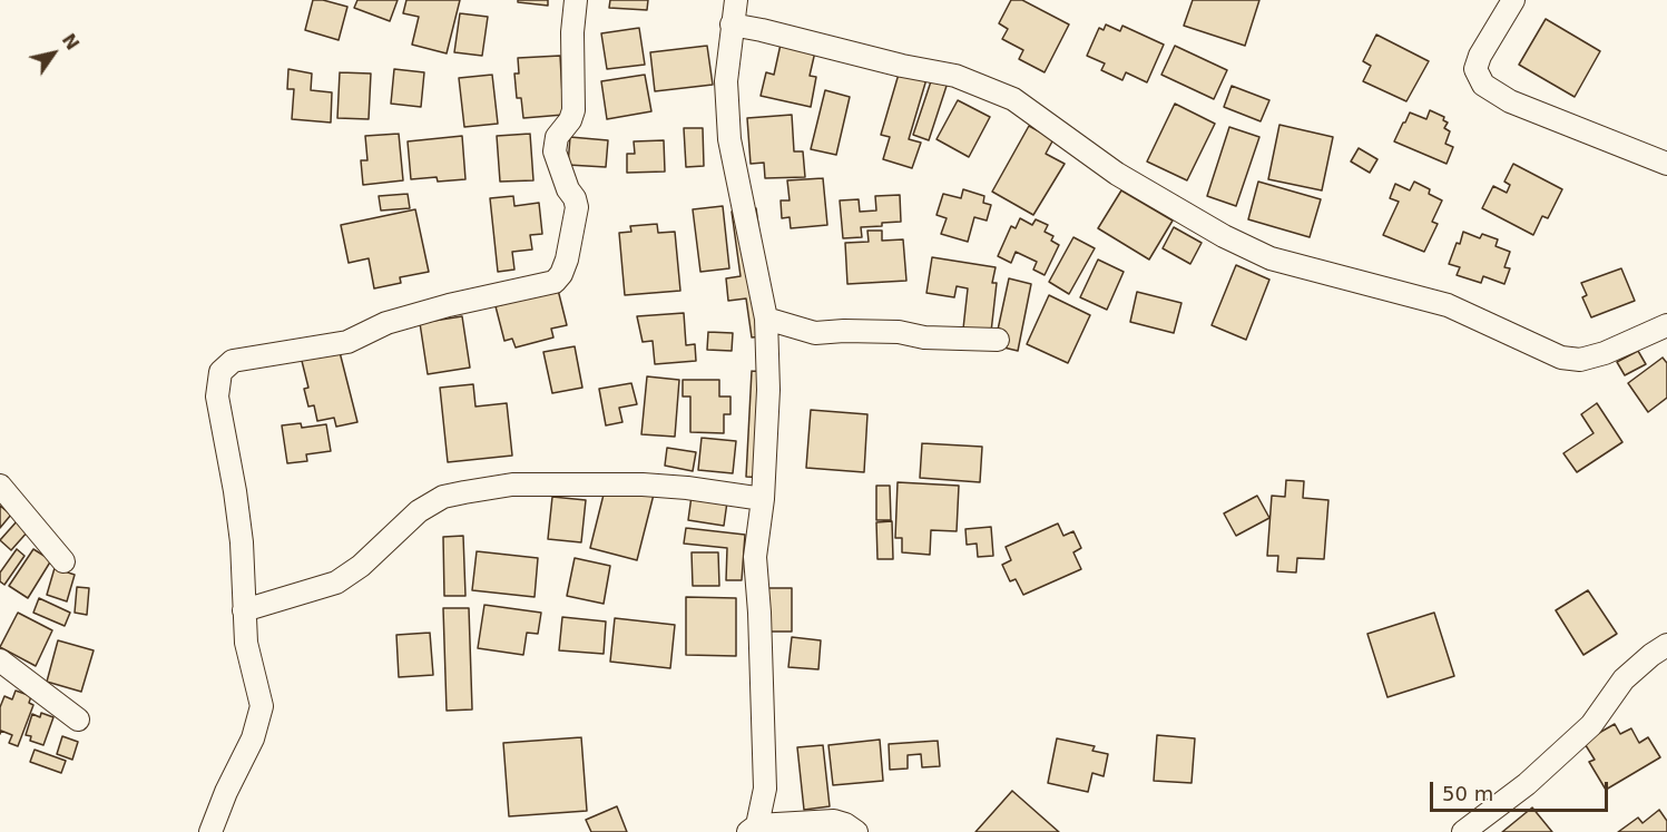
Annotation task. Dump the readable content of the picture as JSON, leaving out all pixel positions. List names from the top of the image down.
{
  "scale_bar": "50 m",
  "north": "top right"
}
